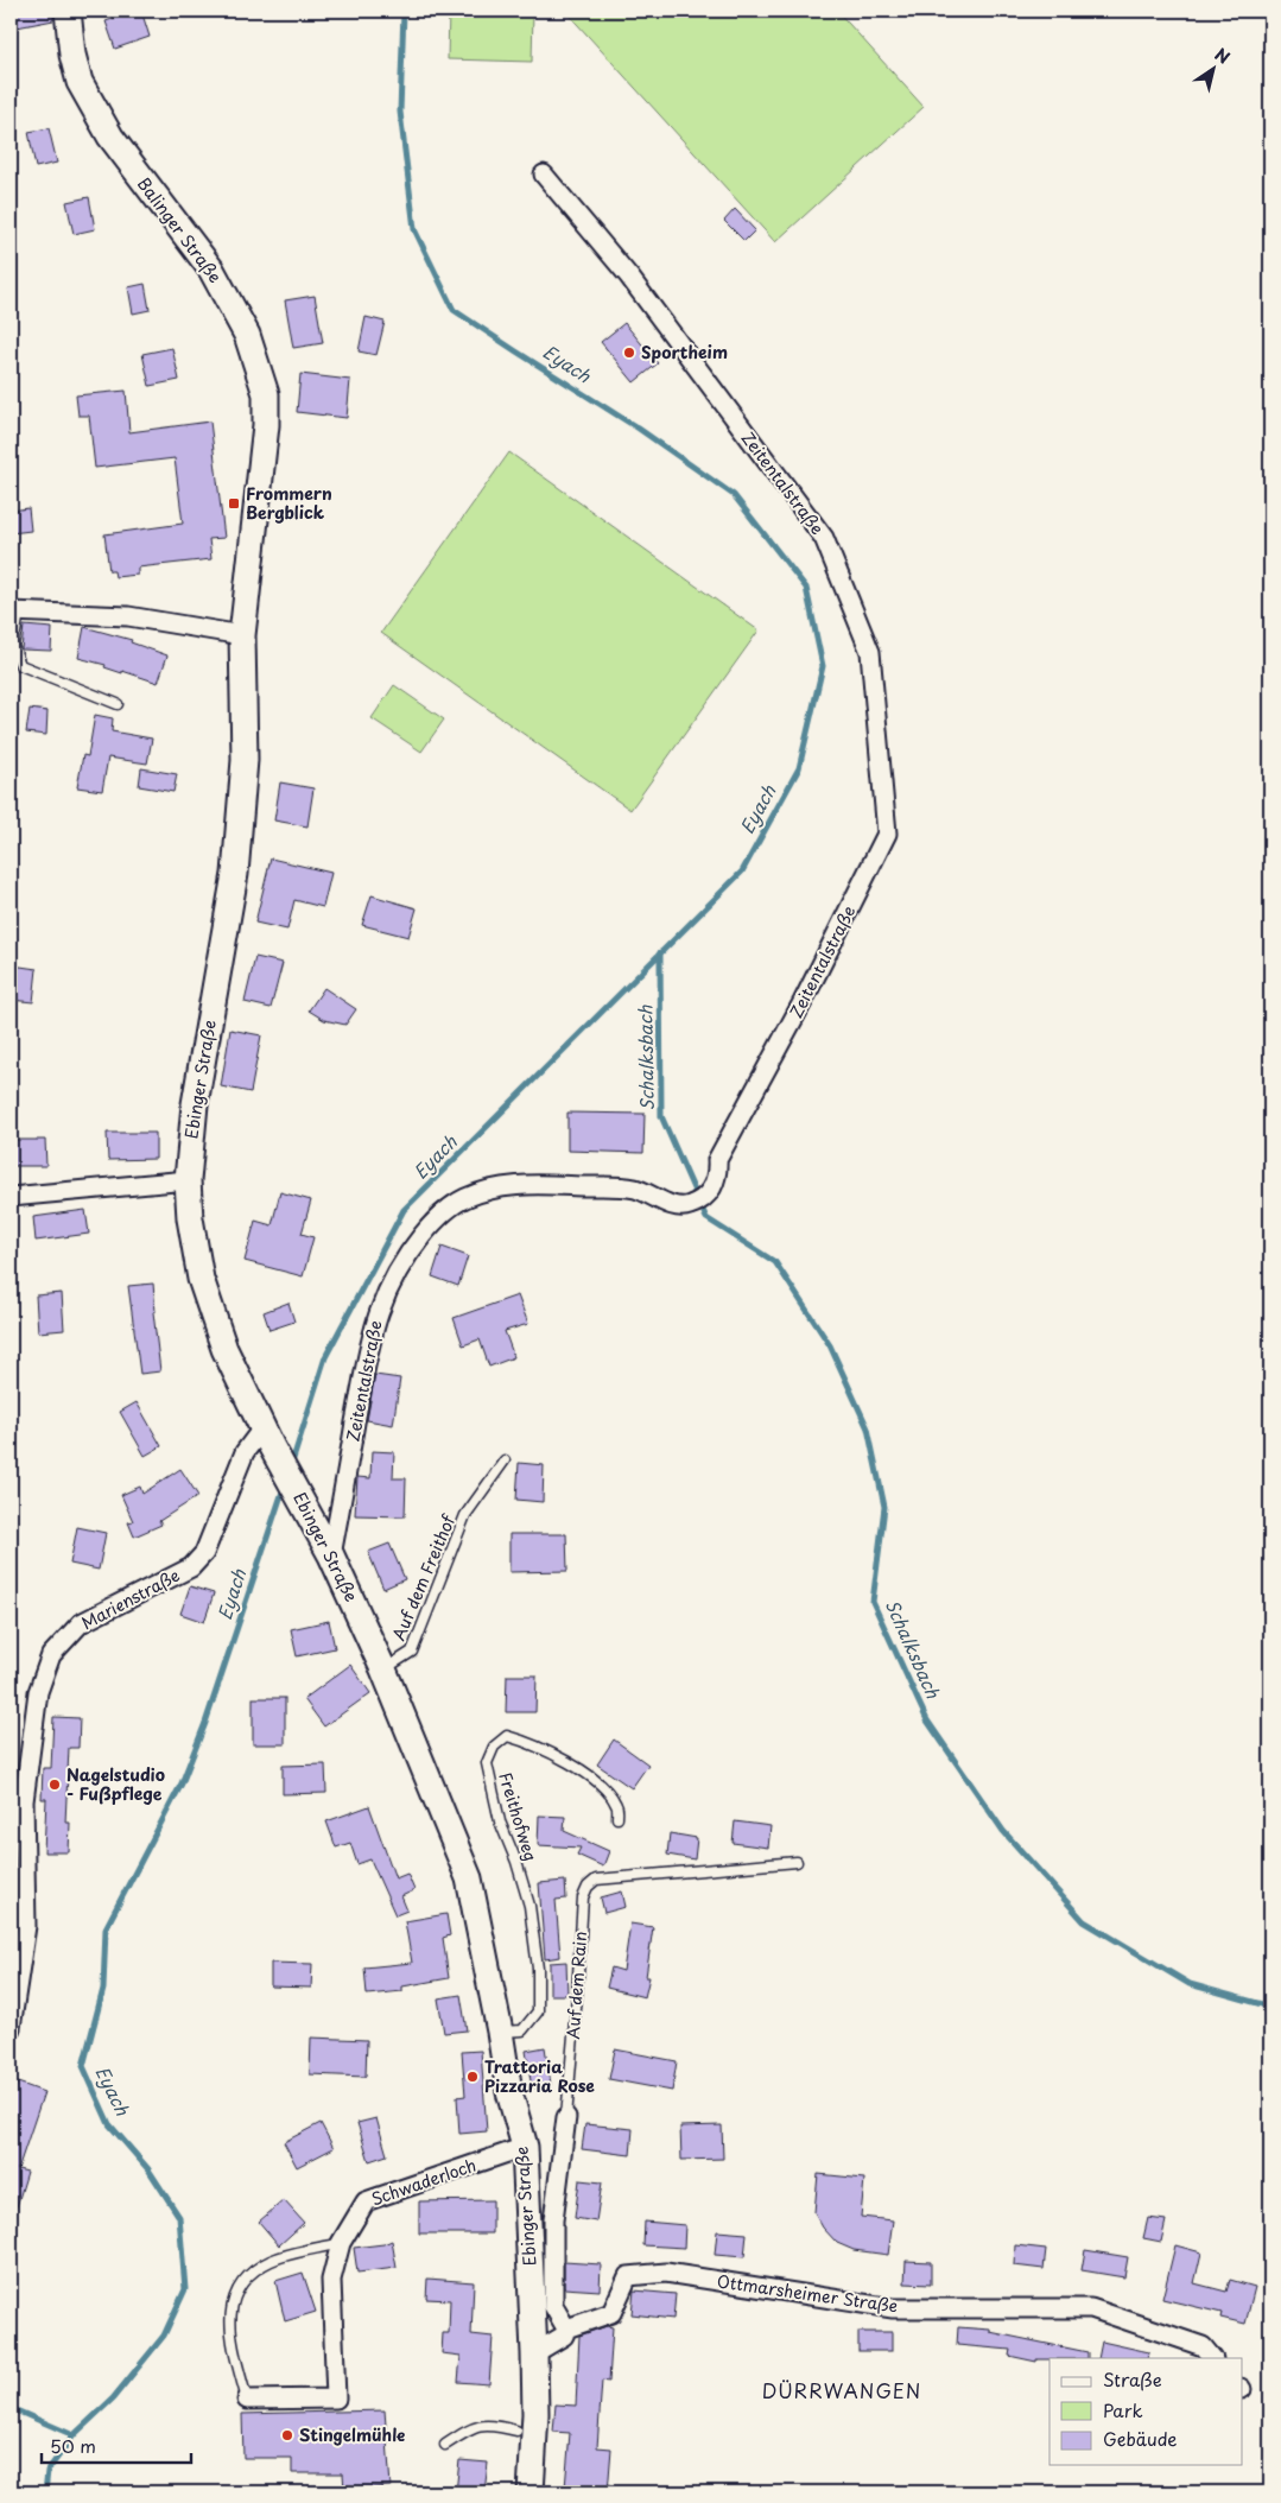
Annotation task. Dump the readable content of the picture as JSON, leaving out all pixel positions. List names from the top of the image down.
{
  "streets": {
    "main road": ["Balinger Straße", "Ebinger Straße"],
    "street": [
      "Zeitentalstraße",
      "Marienstraße",
      "Auf dem Rain",
      "Schwaderloch",
      "Ottmarsheimer Straße"
    ],
    "lane": ["Auf dem Freithof", "Freithofweg"]
  },
  "crossings": [
    ["Balinger Straße", "Ebinger Straße"],
    ["Zeitentalstraße", "Ebinger Straße"],
    ["Ebinger Straße", "Auf dem Freithof"],
    ["Ebinger Straße", "Marienstraße"],
    ["Ebinger Straße", "Freithofweg"],
    ["Ebinger Straße", "Schwaderloch"],
    ["Ebinger Straße", "Ottmarsheimer Straße"],
    ["Auf dem Rain", "Ottmarsheimer Straße"]
  ],
  "districts": ["DÜRRWANGEN"],
  "water": ["Eyach", "Schalksbach"],
  "places": {
    "other": [
      "Sportheim",
      "Nagelstudio - Fußpflege",
      "Trattoria Pizzaria Rose",
      "Stingelmühle"
    ],
    "transit": ["Frommern Bergblick"]
  },
  "legend": ["Straße", "Park", "Gebäude"],
  "scale_bar": "50 m",
  "north": "top right"
}
